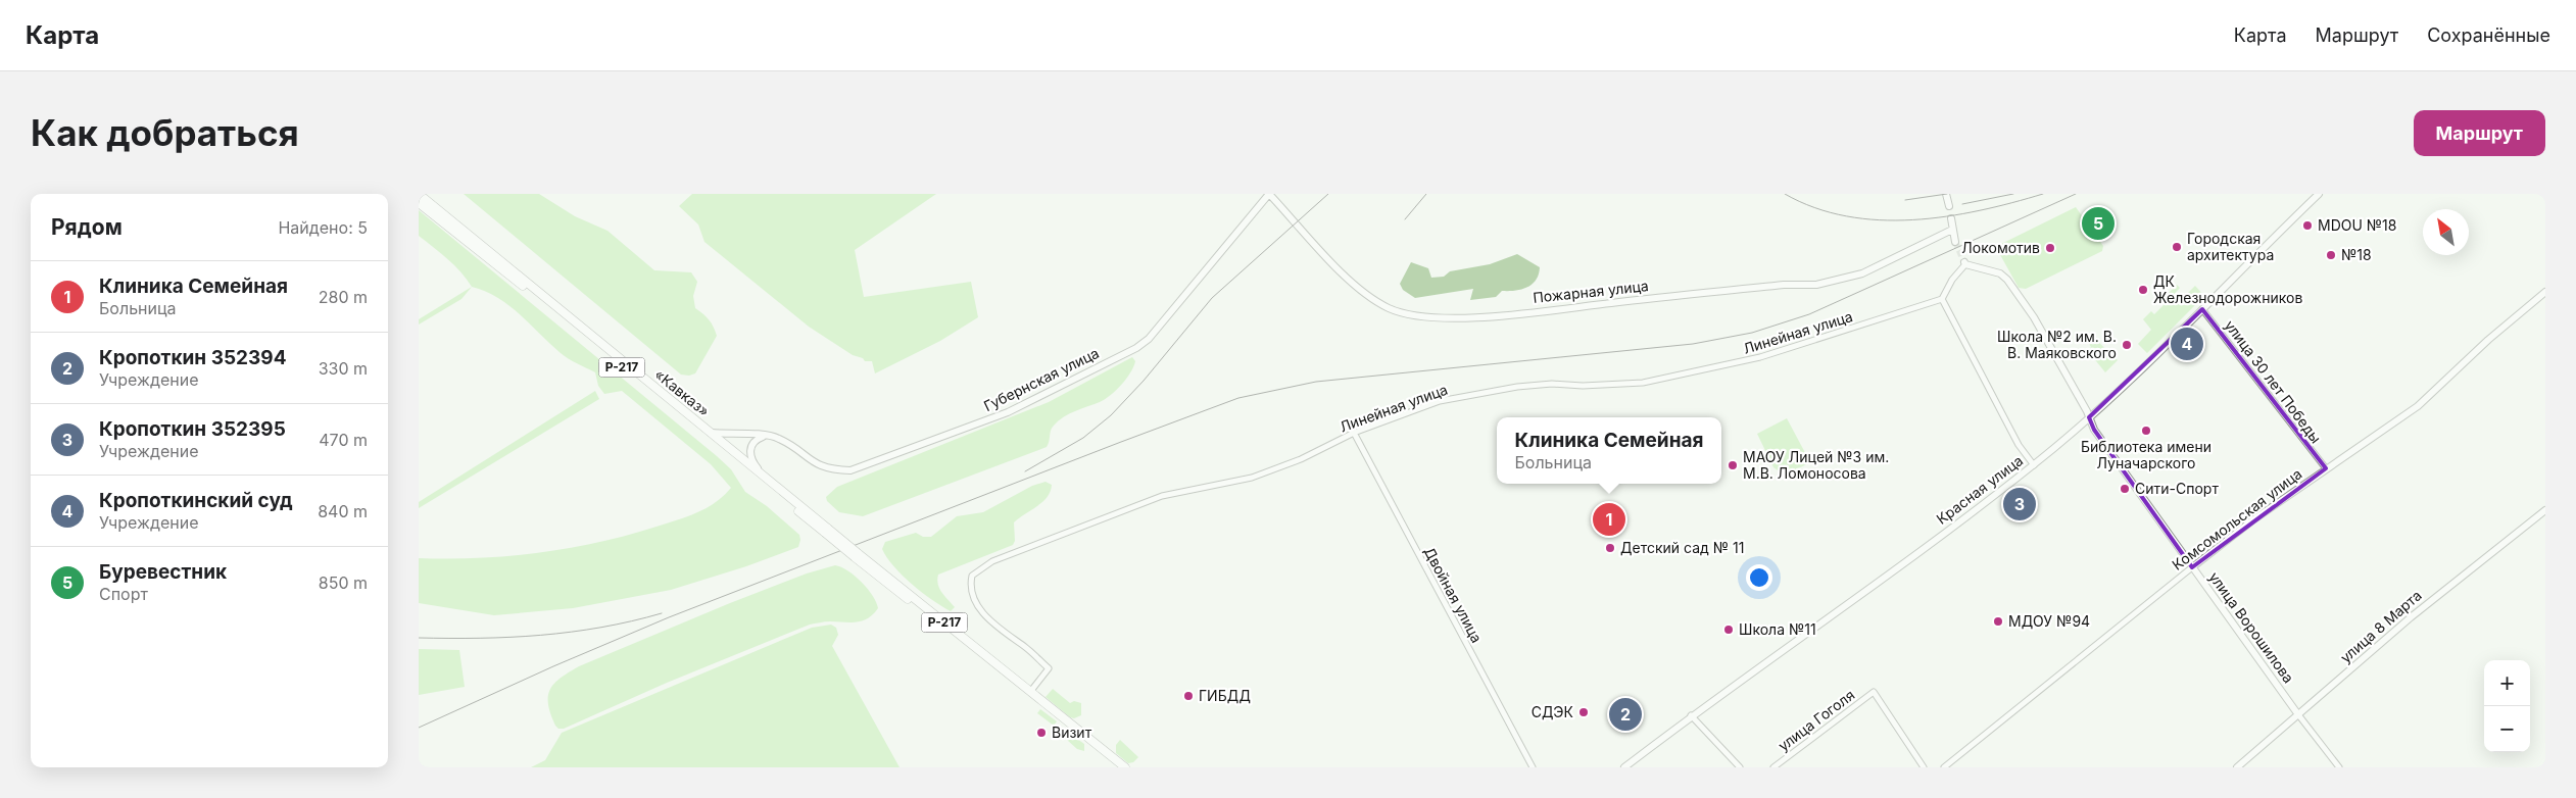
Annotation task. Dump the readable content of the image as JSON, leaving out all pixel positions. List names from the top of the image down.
{
  "streets": {
    "highway": ["Р-217", "«Кавказ»"],
    "main road": [
      "Пожарная улица",
      "Губернская улица",
      "Красная улица",
      "Комсомольская улица",
      "улица 8 Марта",
      "улица Ворошилова"
    ],
    "street": [
      "Линейная улица",
      "улица 30 лет Победы",
      "Двойная улица",
      "улица Гоголя"
    ]
  },
  "crossings": [
    ["Пожарная улица", "Губернская улица"],
    ["Линейная улица", "Р-217"],
    ["Линейная улица", "«Кавказ»"],
    ["Линейная улица", "Двойная улица"],
    ["Р-217", "«Кавказ»"],
    ["улица 30 лет Победы", "Красная улица"],
    ["улица 30 лет Победы", "Комсомольская улица"],
    ["Красная улица", "улица Ворошилова"],
    ["Комсомольская улица", "улица Ворошилова"],
    ["улица 8 Марта", "улица Ворошилова"]
  ],
  "places": [
    "MDOU №18",
    "Городская архитектура",
    "Локомотив",
    "№18",
    "ДК Железнодорожников",
    "Школа №2 им. В. В. Маяковского",
    "Библиотека имени Луначарского",
    "МАОУ Лицей №3 им. М.В. Ломоносова",
    "Сити-Спорт",
    "Детский сад № 11",
    "МДОУ №94",
    "Школа №11",
    "ГИБДД",
    "СДЭК",
    "Визит"
  ],
  "north": "top left",
  "page": {
    "header": "Карта",
    "nav": ["Карта", "Маршрут", "Сохранённые"],
    "buttons": "Маршрут",
    "title": "Как добраться",
    "heading": ["Рядом", "Найдено: 5"],
    "pins": [
      "5",
      "4",
      "3",
      "1",
      "2"
    ],
    "list": [
      {
        "mark": "1",
        "name": "Клиника Семейная",
        "note": "Больница",
        "value": "280 m"
      },
      {
        "mark": "2",
        "name": "Кропоткин 352394",
        "note": "Учреждение",
        "value": "330 m"
      },
      {
        "mark": "3",
        "name": "Кропоткин 352395",
        "note": "Учреждение",
        "value": "470 m"
      },
      {
        "mark": "4",
        "name": "Кропоткинский суд",
        "note": "Учреждение",
        "value": "840 m"
      },
      {
        "mark": "5",
        "name": "Буревестник",
        "note": "Спорт",
        "value": "850 m"
      }
    ],
    "popup": ["Клиника Семейная", "Больница"],
    "map_buttons": ["+", "−"]
  }
}
